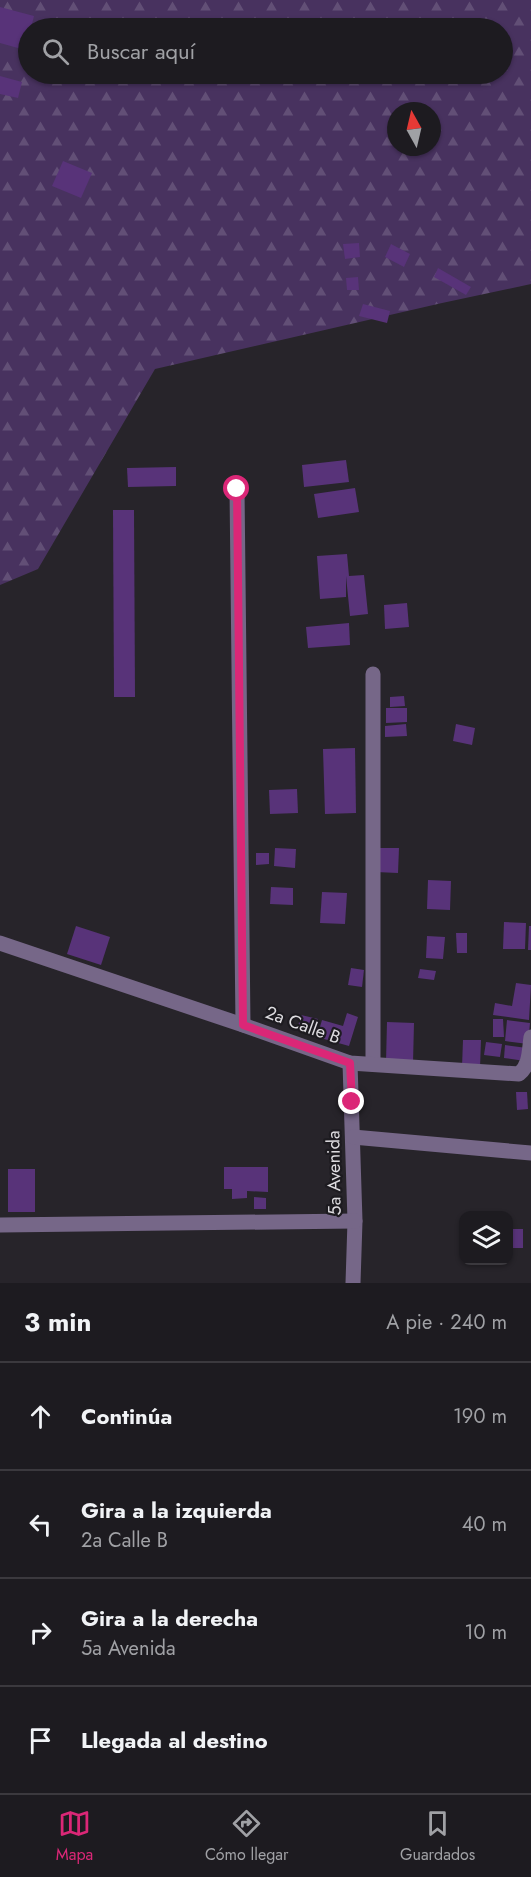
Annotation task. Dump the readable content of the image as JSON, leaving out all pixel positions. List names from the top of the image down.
{
  "streets": {
    "street": ["2a Calle B", "5a Avenida"]
  },
  "crossings": [
    ["2a Calle B", "5a Avenida"]
  ],
  "north": "top",
  "page": {
    "search": "Buscar aquí",
    "heading": ["3 min", "A pie · 240 m"],
    "list": [
      ["Continúa", "190 m"],
      ["Gira a la izquierda", "2a Calle B", "40 m"],
      ["Gira a la derecha", "5a Avenida", "10 m"],
      "Llegada al destino"
    ],
    "nav": ["Mapa", "Cómo llegar", "Guardados"]
  }
}
